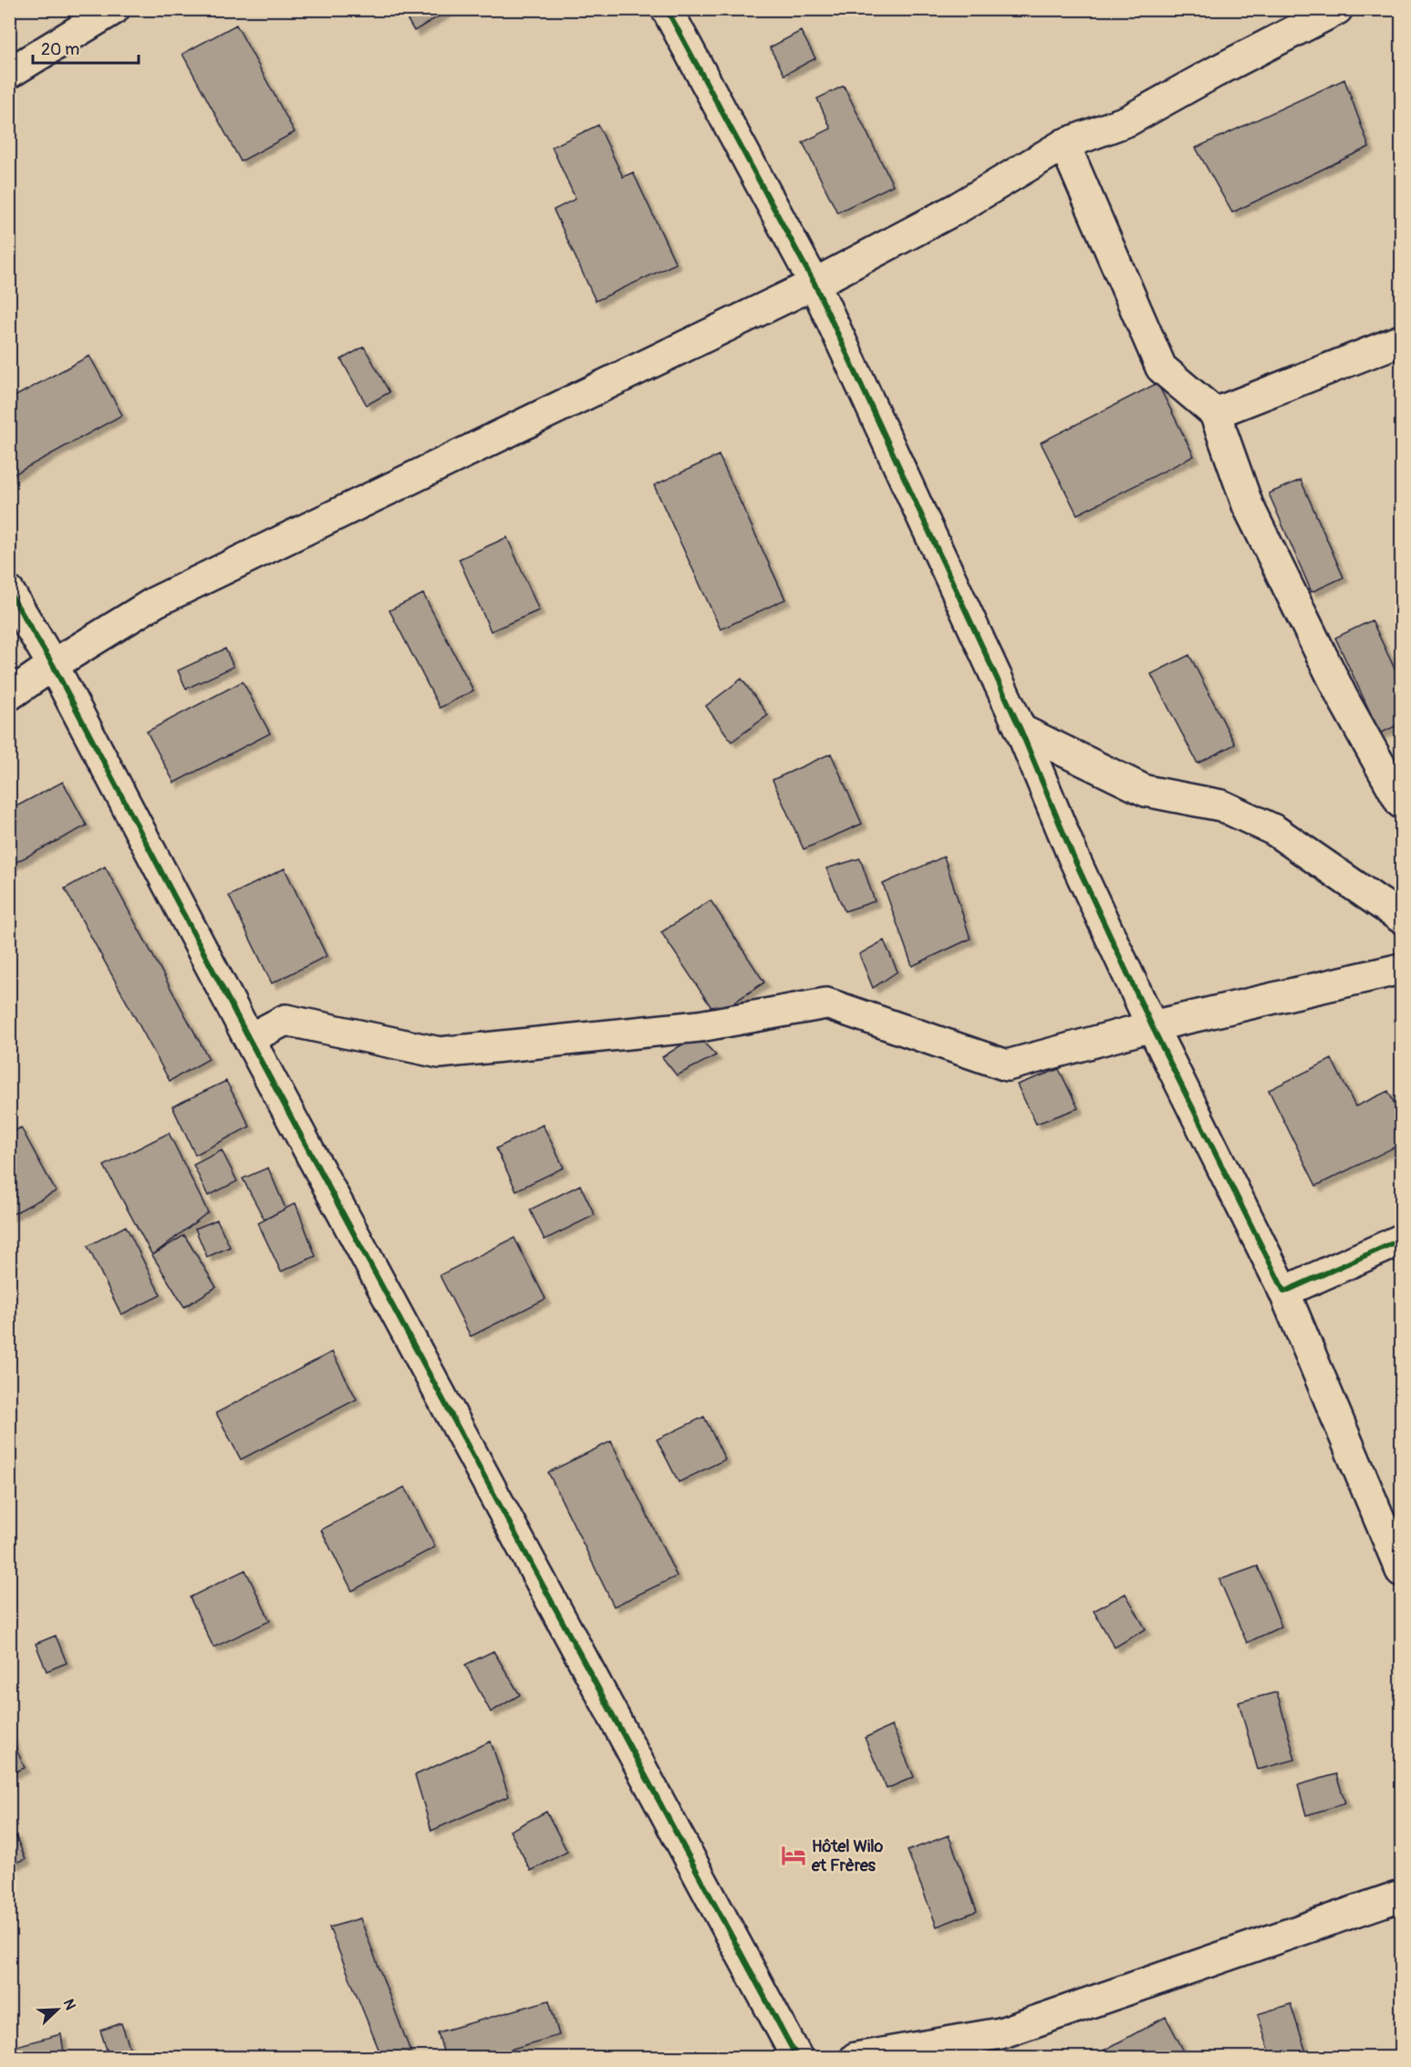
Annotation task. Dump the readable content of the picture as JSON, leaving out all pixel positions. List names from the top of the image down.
{
  "places": {
    "hotel": ["Hôtel Wilo et Frères"]
  },
  "scale_bar": "20 m",
  "north": "top right"
}
